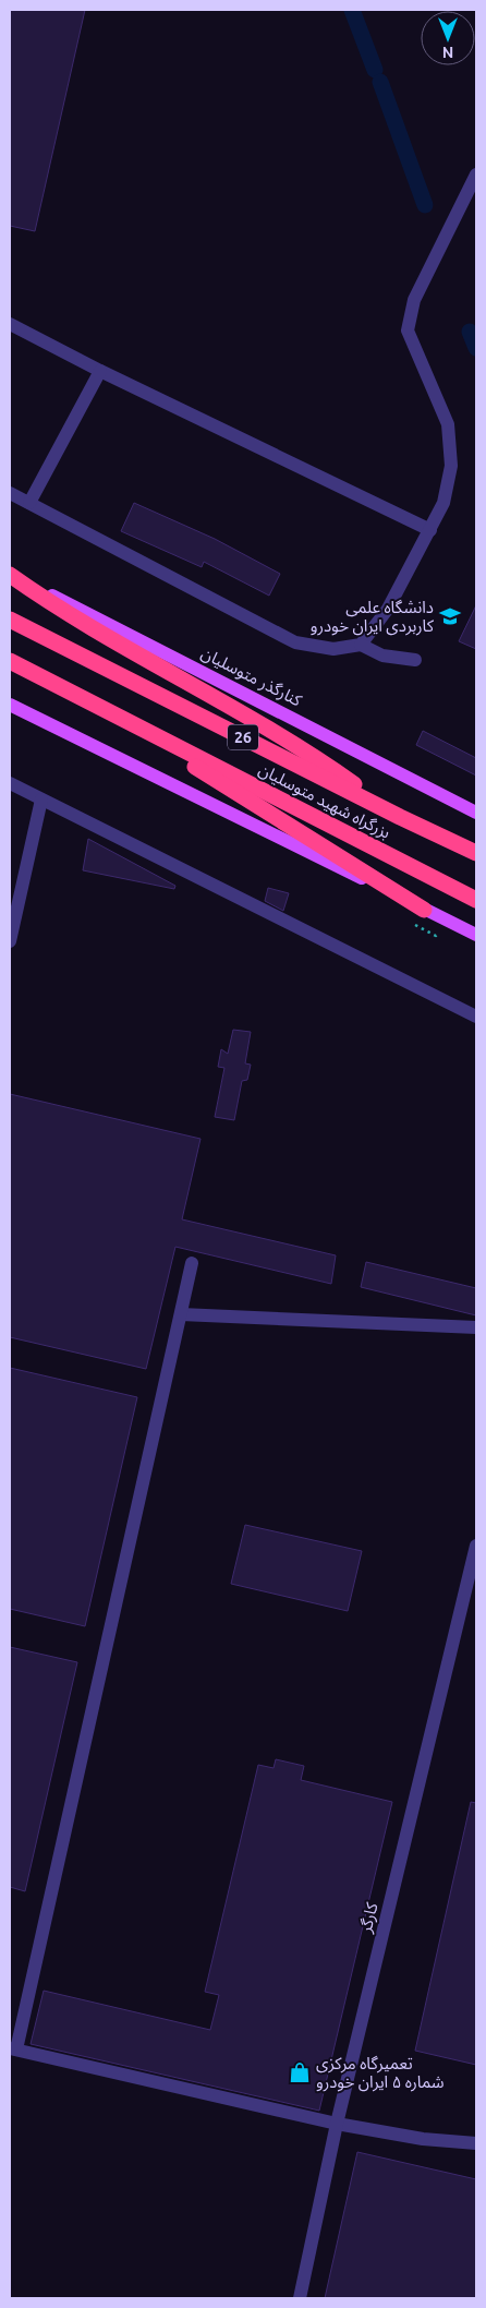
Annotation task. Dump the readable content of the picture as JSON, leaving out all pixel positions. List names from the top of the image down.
{
  "streets": {
    "highway": ["26", "بزرگراه شهید متوسلیان"],
    "main road": ["کنارگذر متوسلیان"],
    "lane": ["کارگر"]
  },
  "places": {
    "school or university": ["دانشگاه علمی کاربردی ایران خودرو"],
    "shop": ["تعمیرگاه مرکزی شماره ۵ ایران خودرو"]
  },
  "north": "bottom"
}
